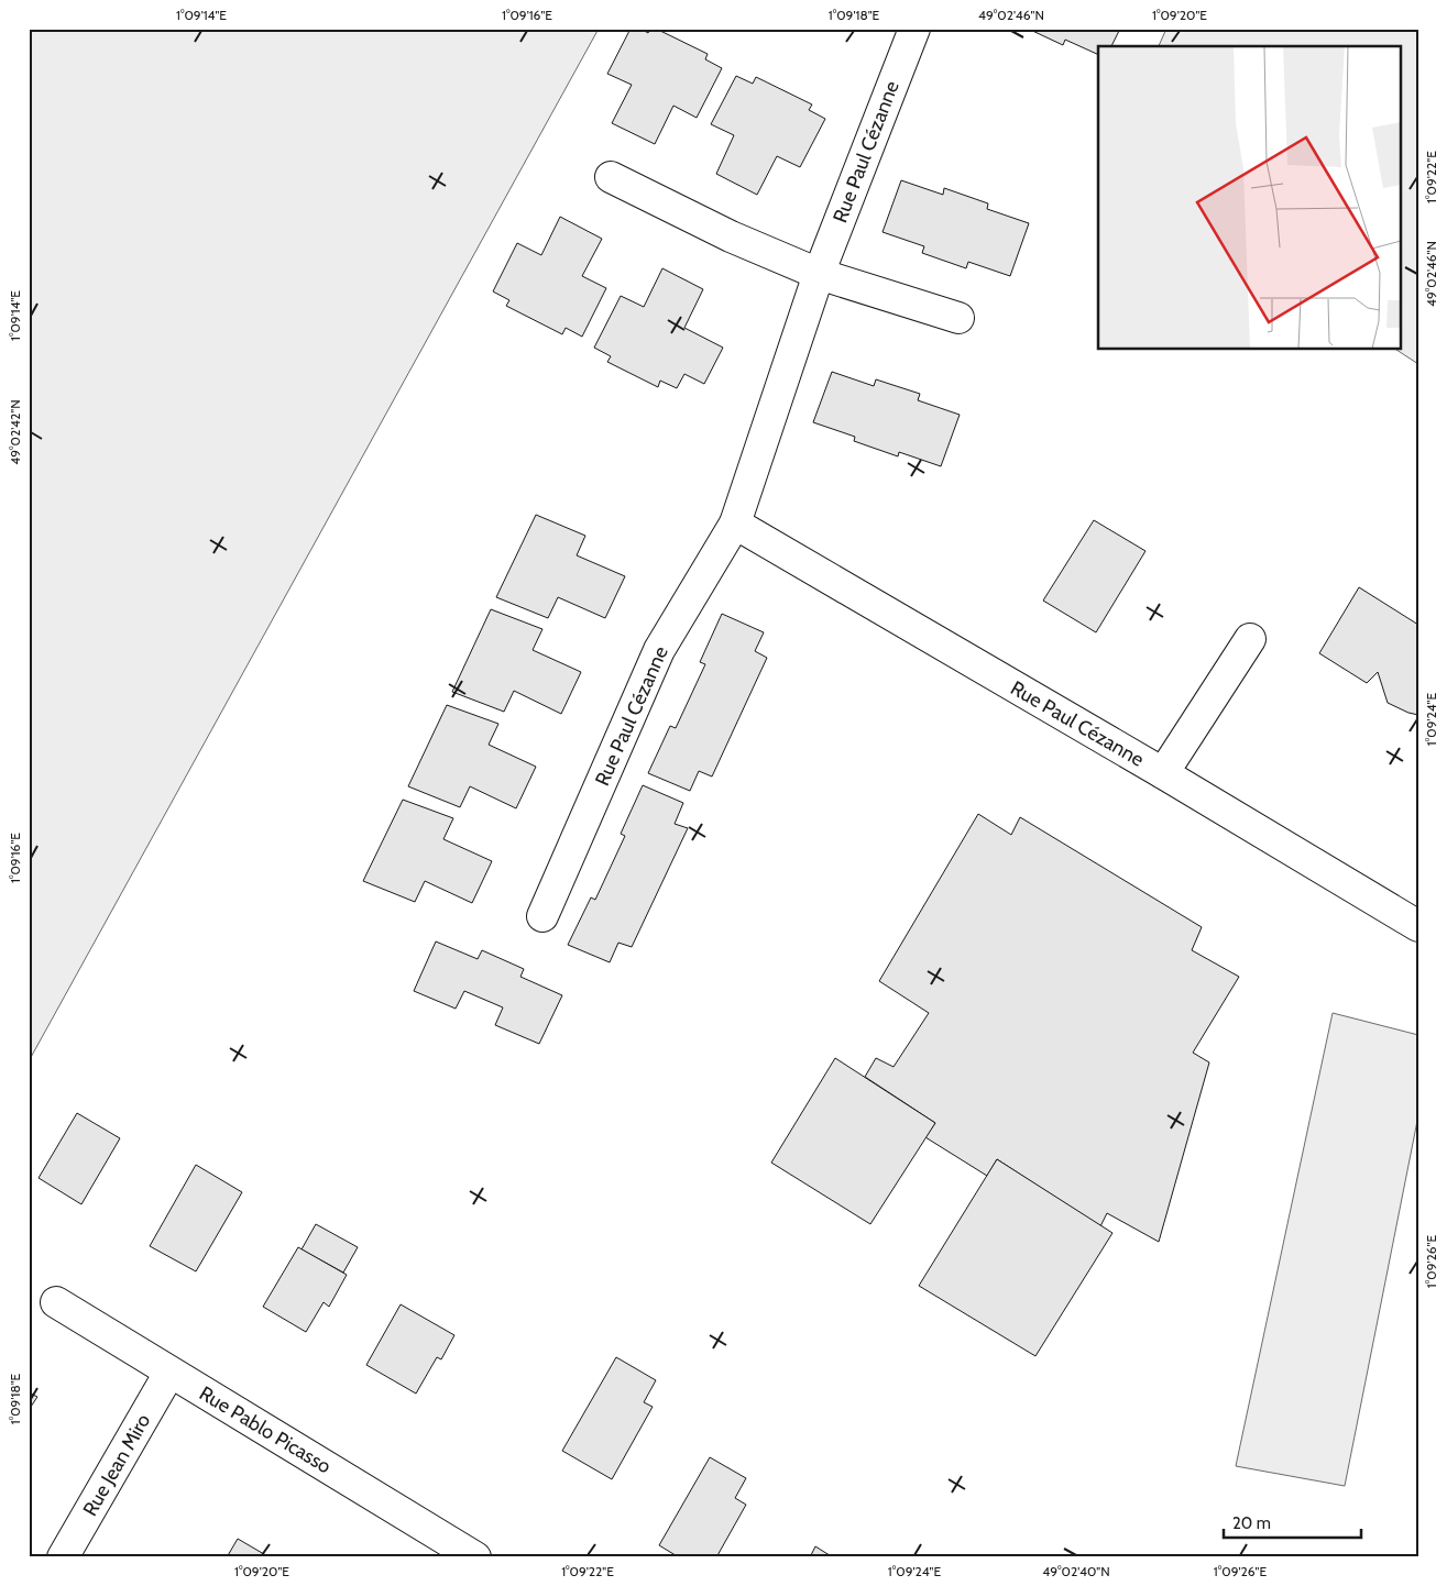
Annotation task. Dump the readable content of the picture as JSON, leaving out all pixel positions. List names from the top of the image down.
{
  "streets": {
    "street": ["Rue Paul Cézanne", "Rue Pablo Picasso", "Rue Jean Miro"]
  },
  "crossings": [
    ["Rue Pablo Picasso", "Rue Jean Miro"]
  ],
  "scale_bar": "20 m",
  "coordinates": [
    "1°09'14\"E",
    "1°09'16\"E",
    "1°09'18\"E",
    "49°02'46\"N",
    "1°09'20\"E",
    "1°09'22\"E",
    "49°02'42\"N",
    "1°09'24\"E",
    "1°09'26\"E",
    "49°02'40\"N"
  ]
}
